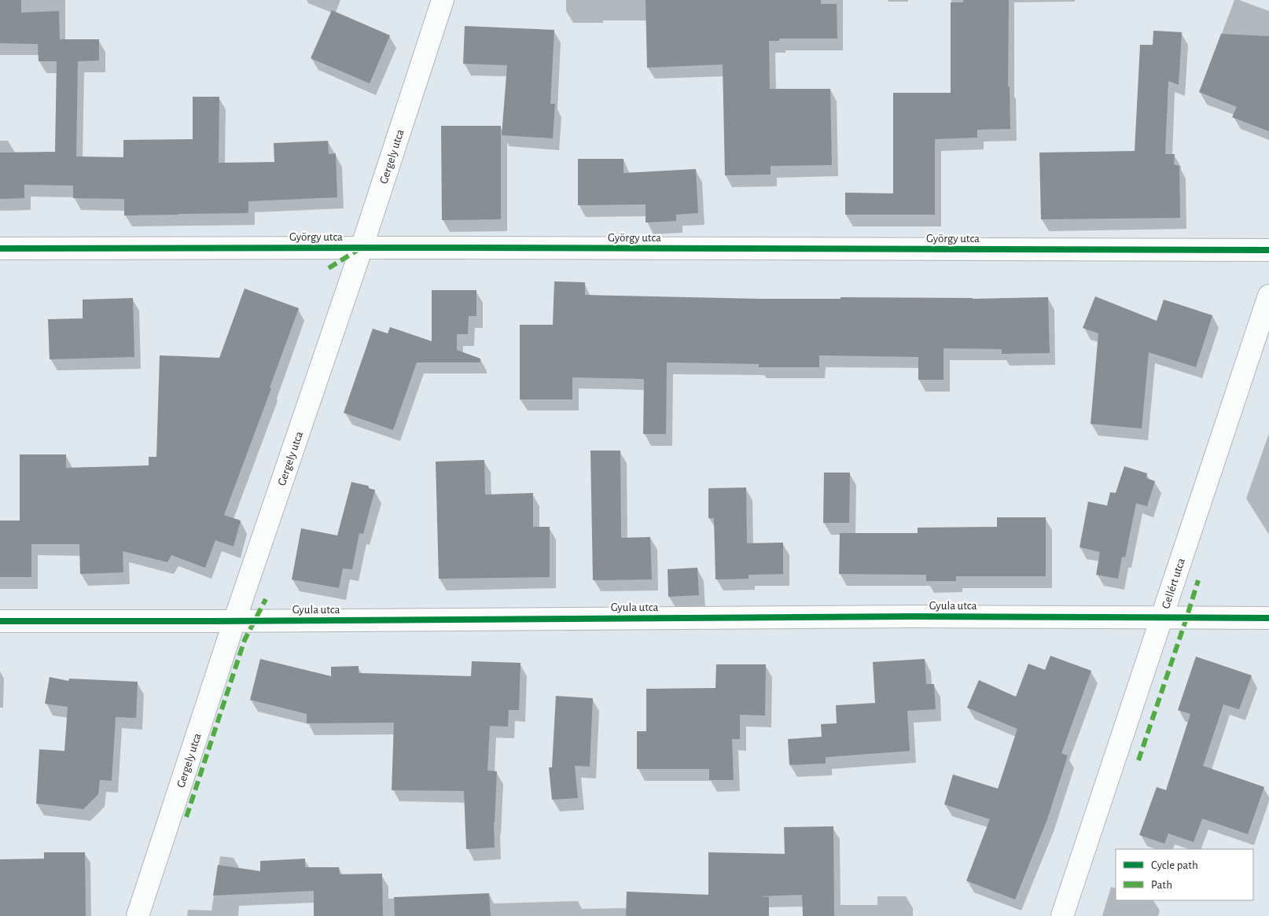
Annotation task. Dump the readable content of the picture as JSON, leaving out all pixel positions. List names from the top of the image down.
{
  "streets": {
    "street": [
      "Gergely utca",
      "György utca",
      "Gellért utca",
      "Gyula utca"
    ]
  },
  "crossings": [
    ["Gergely utca", "György utca"],
    ["Gergely utca", "Gyula utca"],
    ["Gellért utca", "Gyula utca"]
  ],
  "legend": ["Cycle path", "Path"]
}
